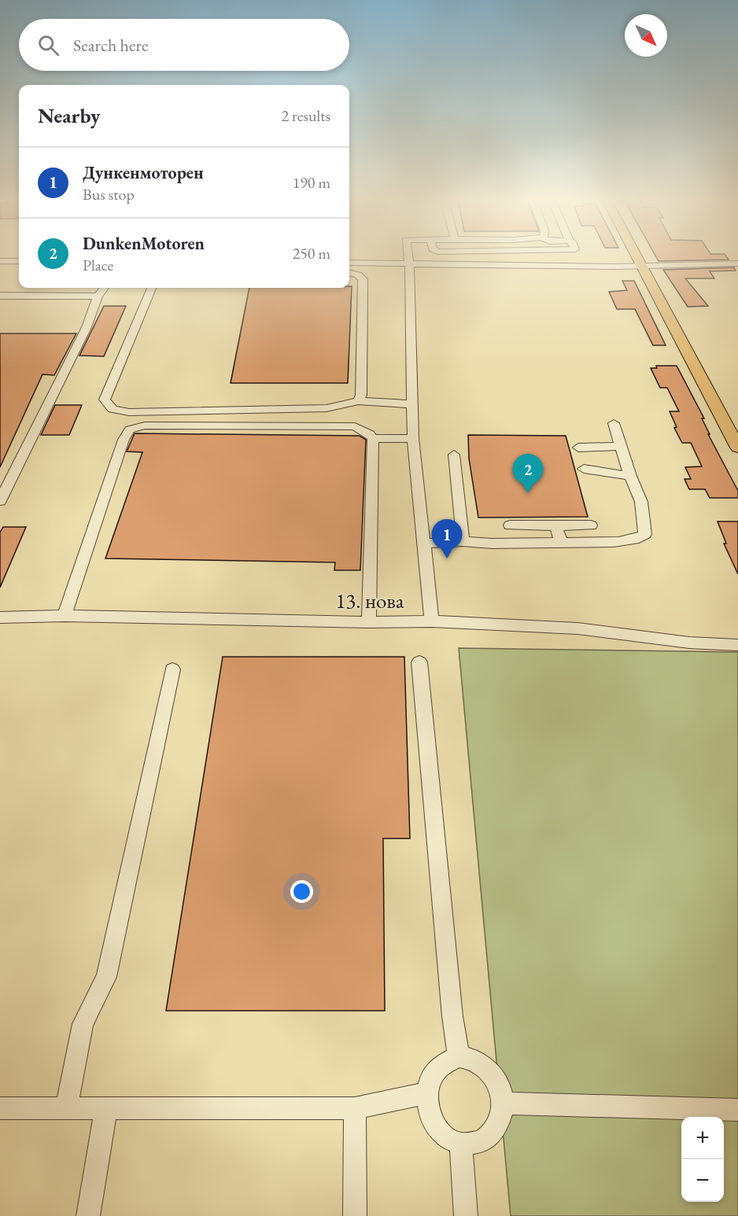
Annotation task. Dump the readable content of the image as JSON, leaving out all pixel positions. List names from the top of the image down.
{
  "streets": {
    "street": ["13. нова"]
  },
  "north": "bottom right",
  "page": {
    "search": "Search here",
    "heading": ["Nearby", "2 results"],
    "list": [
      {
        "mark": "1",
        "name": "Дункенмоторен",
        "note": "Bus stop",
        "value": "190 m"
      },
      {
        "mark": "2",
        "name": "DunkenMotoren",
        "note": "Place",
        "value": "250 m"
      }
    ],
    "pins": ["2", "1"],
    "map_buttons": ["+", "−"]
  }
}
